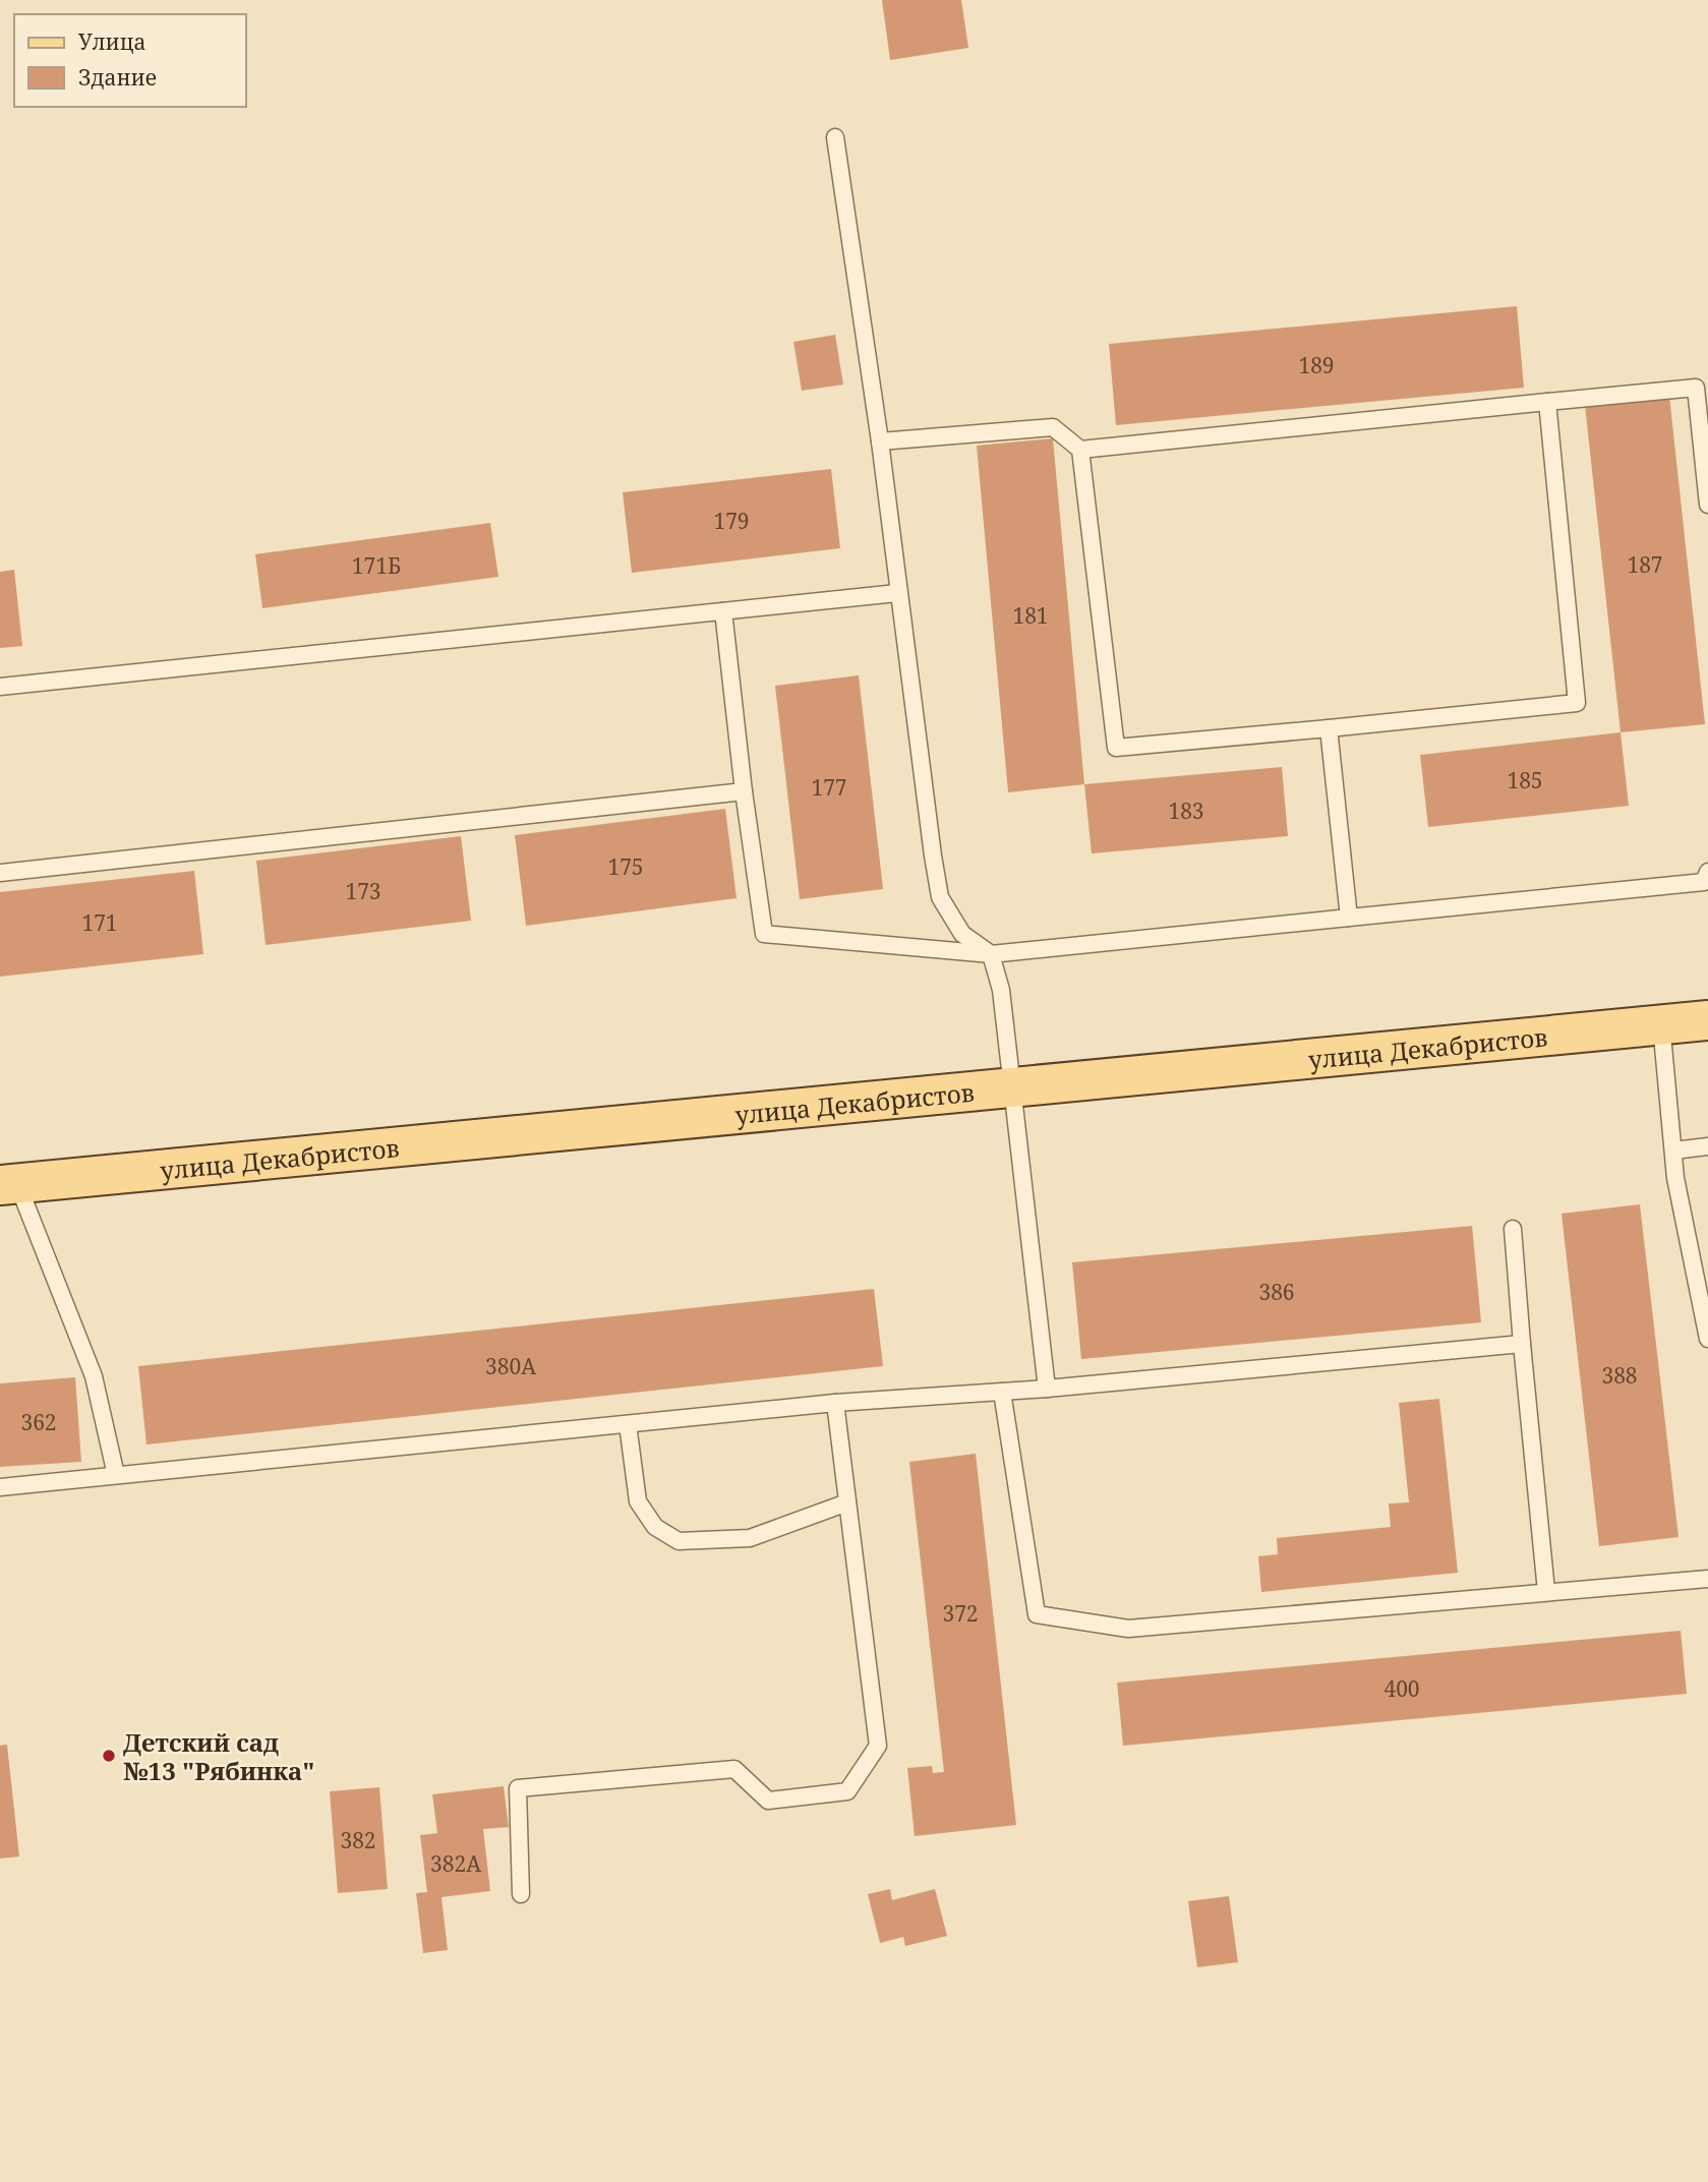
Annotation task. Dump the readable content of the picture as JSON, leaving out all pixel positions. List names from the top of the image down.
{
  "streets": {
    "main road": ["улица Декабристов"]
  },
  "places": ["Детский сад №13 \"Рябинка\""],
  "house_numbers": [
    "189",
    "179",
    "187",
    "171Б",
    "181",
    "185",
    "177",
    "183",
    "175",
    "173",
    "171",
    "386",
    "380А",
    "388",
    "362",
    "372",
    "400",
    "382",
    "382А"
  ],
  "legend": ["Улица", "Здание"]
}
